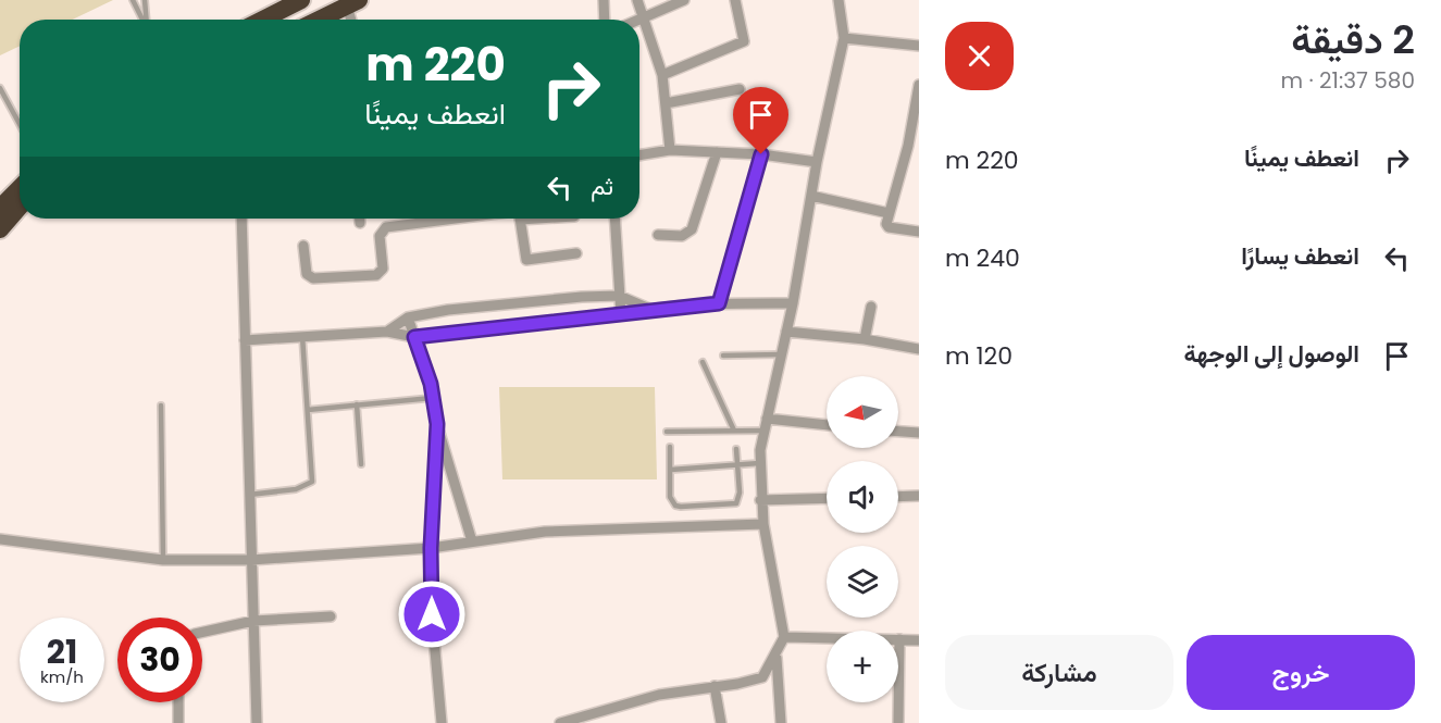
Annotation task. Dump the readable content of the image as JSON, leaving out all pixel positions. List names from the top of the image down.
{
  "north": "left",
  "page": {
    "heading": ["2 دقيقة", "580 m · 21:37"],
    "turn": ["220 m", "انعطف يمينًا"],
    "list": [
      {
        "name": "انعطف يمينًا",
        "value": "220 m"
      },
      {
        "name": "انعطف يسارًا",
        "value": "240 m"
      },
      {
        "name": "الوصول إلى الوجهة",
        "value": "120 m"
      }
    ],
    "then": "ثم",
    "map_buttons": "+",
    "speed": "21 km/h",
    "limit": "30",
    "buttons": ["خروج", "مشاركة"]
  }
}
